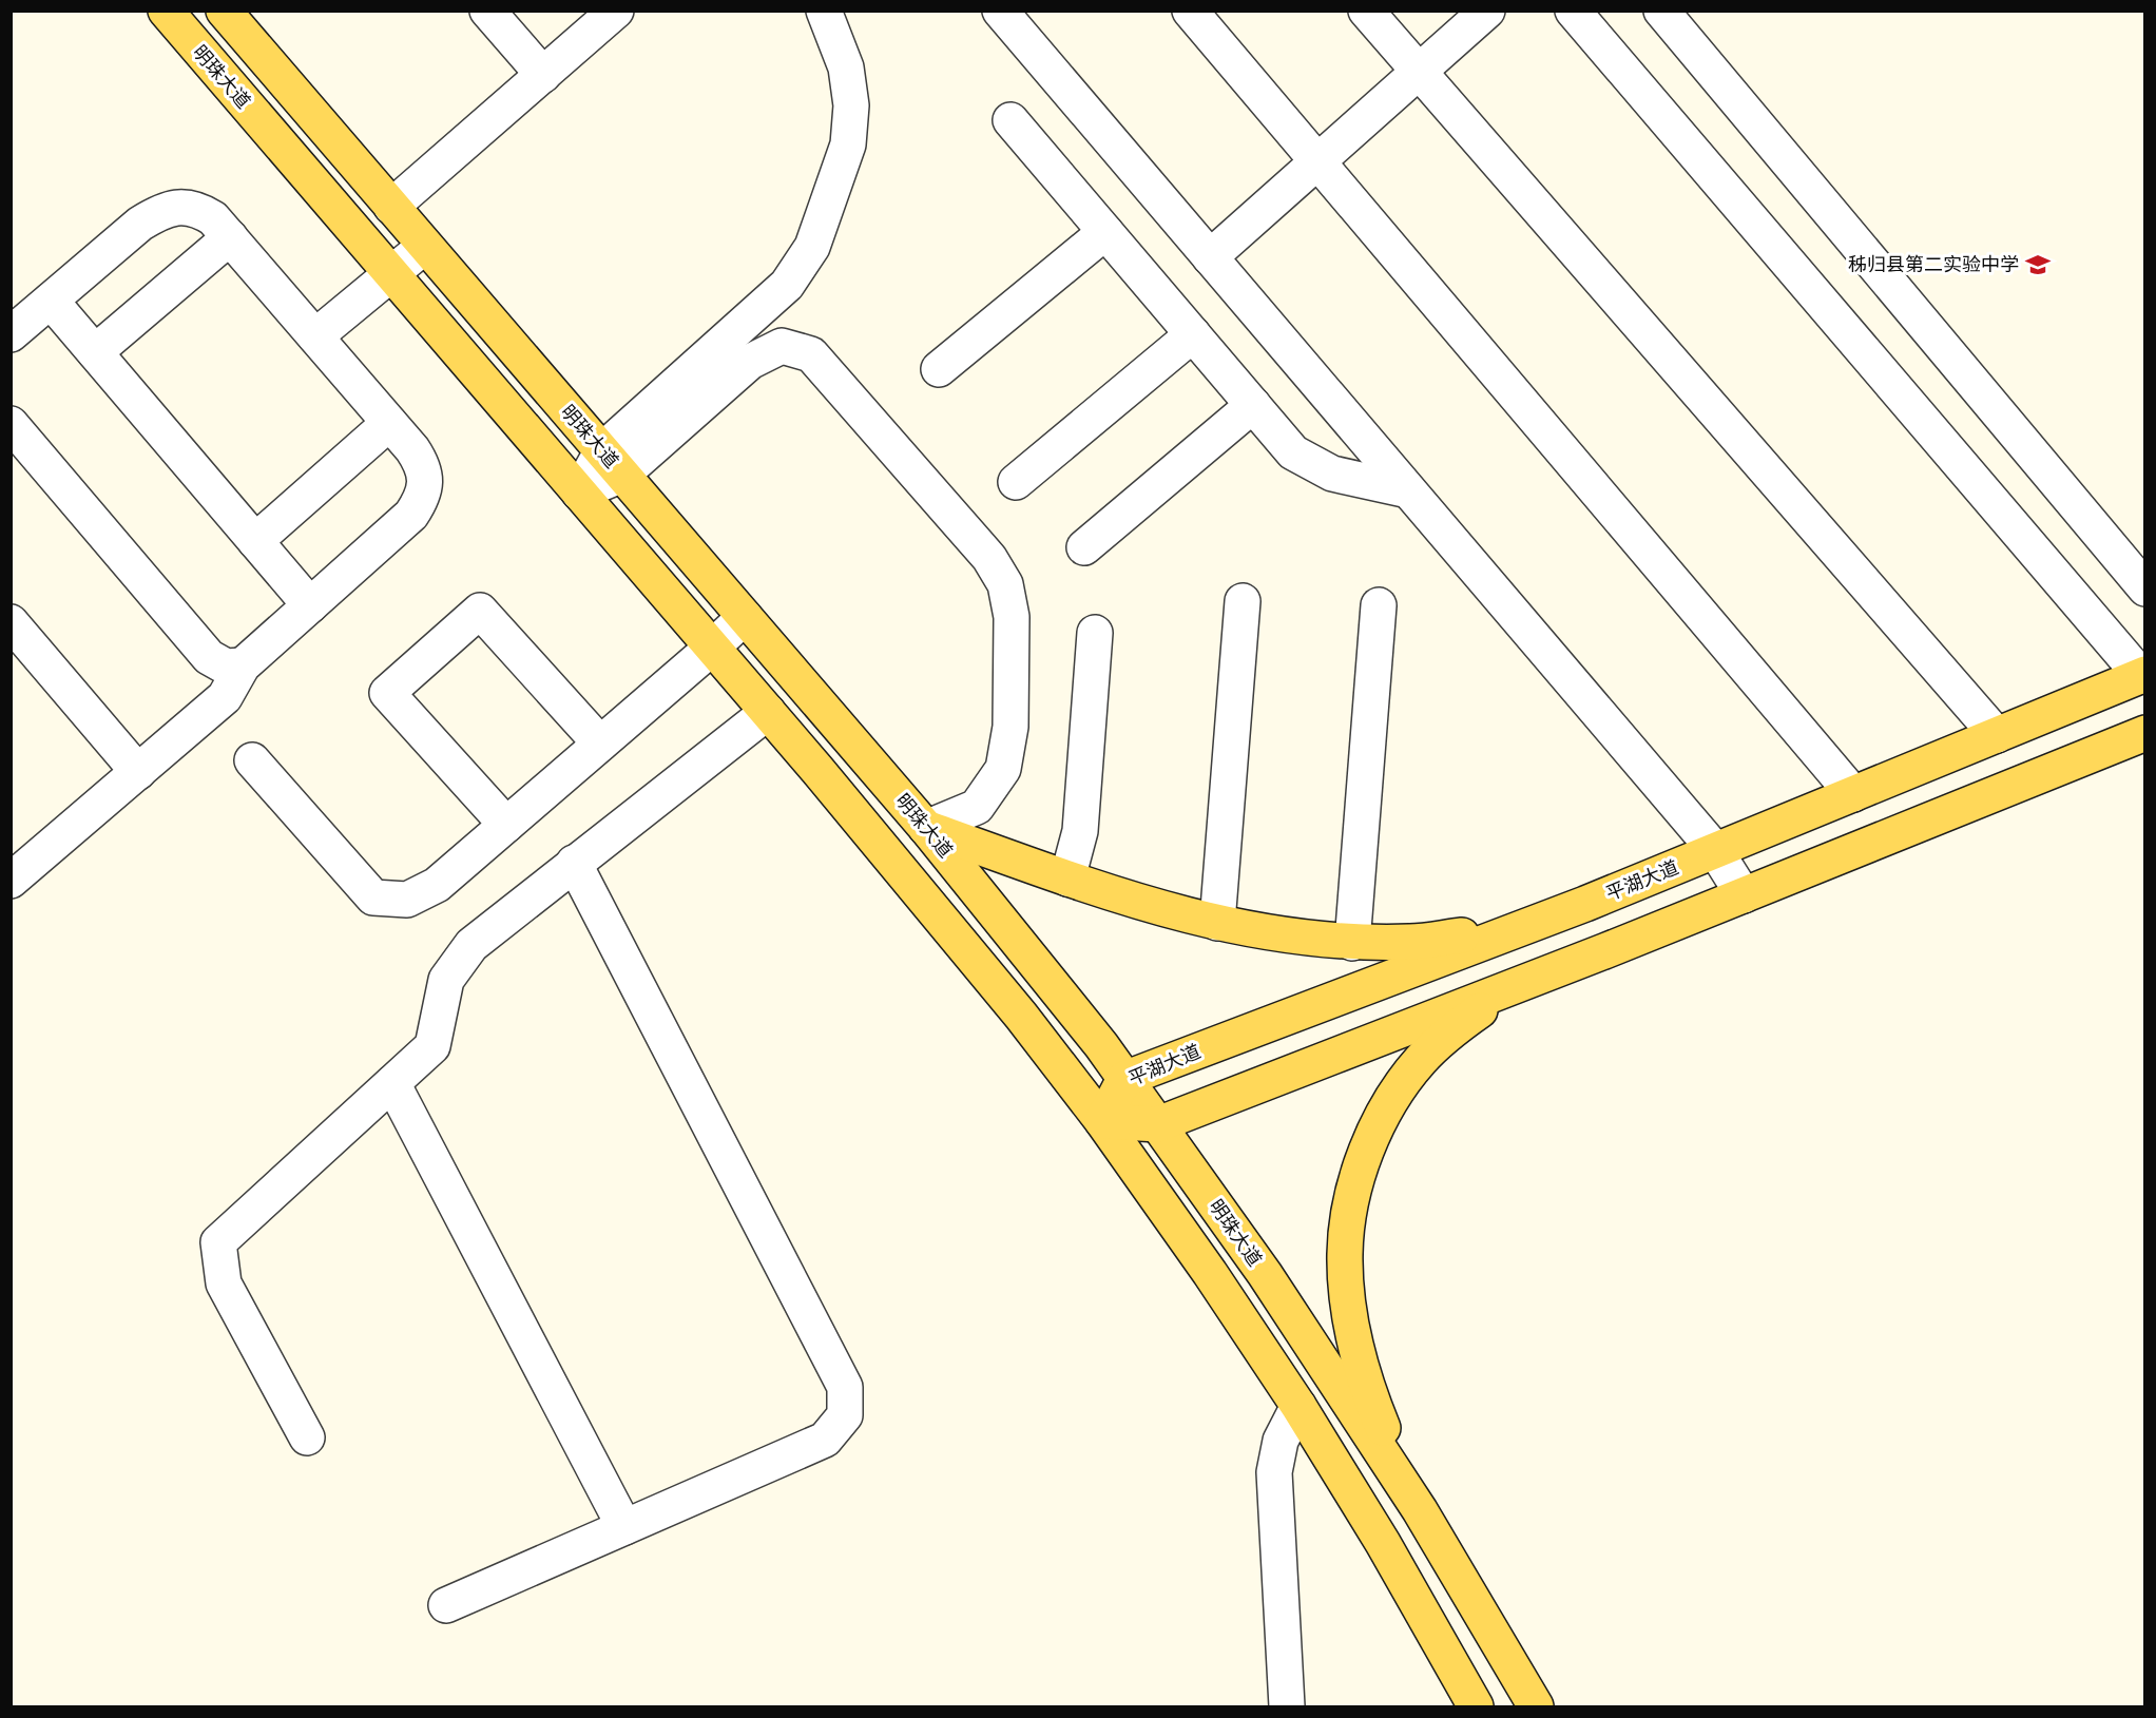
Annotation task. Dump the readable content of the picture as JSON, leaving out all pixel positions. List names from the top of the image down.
{
  "streets": {
    "main road": ["明珠大道", "平湖大道"]
  },
  "crossings": [
    ["明珠大道", "平湖大道"]
  ],
  "places": {
    "school or university": ["秭归县第二实验中学"]
  }
}
